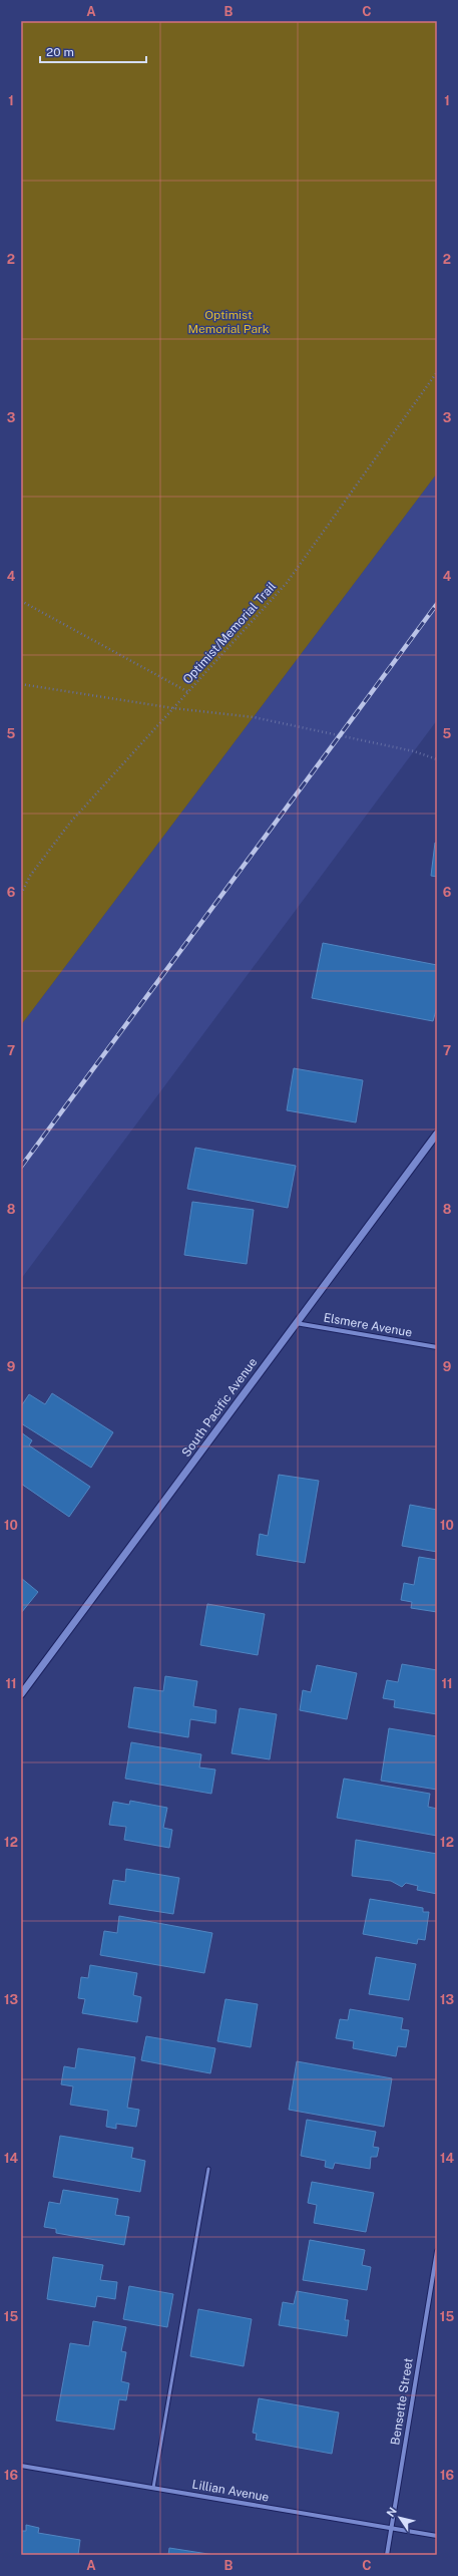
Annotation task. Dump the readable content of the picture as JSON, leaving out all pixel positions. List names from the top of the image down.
{
  "streets": {
    "street": [
      "Elsmere Avenue",
      "South Pacific Avenue",
      "Bensette Street",
      "Lillian Avenue"
    ],
    "path": ["Optimist/Memorial Trail"]
  },
  "crossings": [
    ["Elsmere Avenue", "South Pacific Avenue"],
    ["Bensette Street", "Lillian Avenue"]
  ],
  "parks": ["Optimist Memorial Park"],
  "scale_bar": "20 m",
  "north": "top left",
  "grid": {
    "columns": ["A", "B", "C"],
    "rows": [
      "1",
      "2",
      "3",
      "4",
      "5",
      "6",
      "7",
      "8",
      "9",
      "10",
      "11",
      "12",
      "13",
      "14",
      "15",
      "16"
    ]
  }
}
